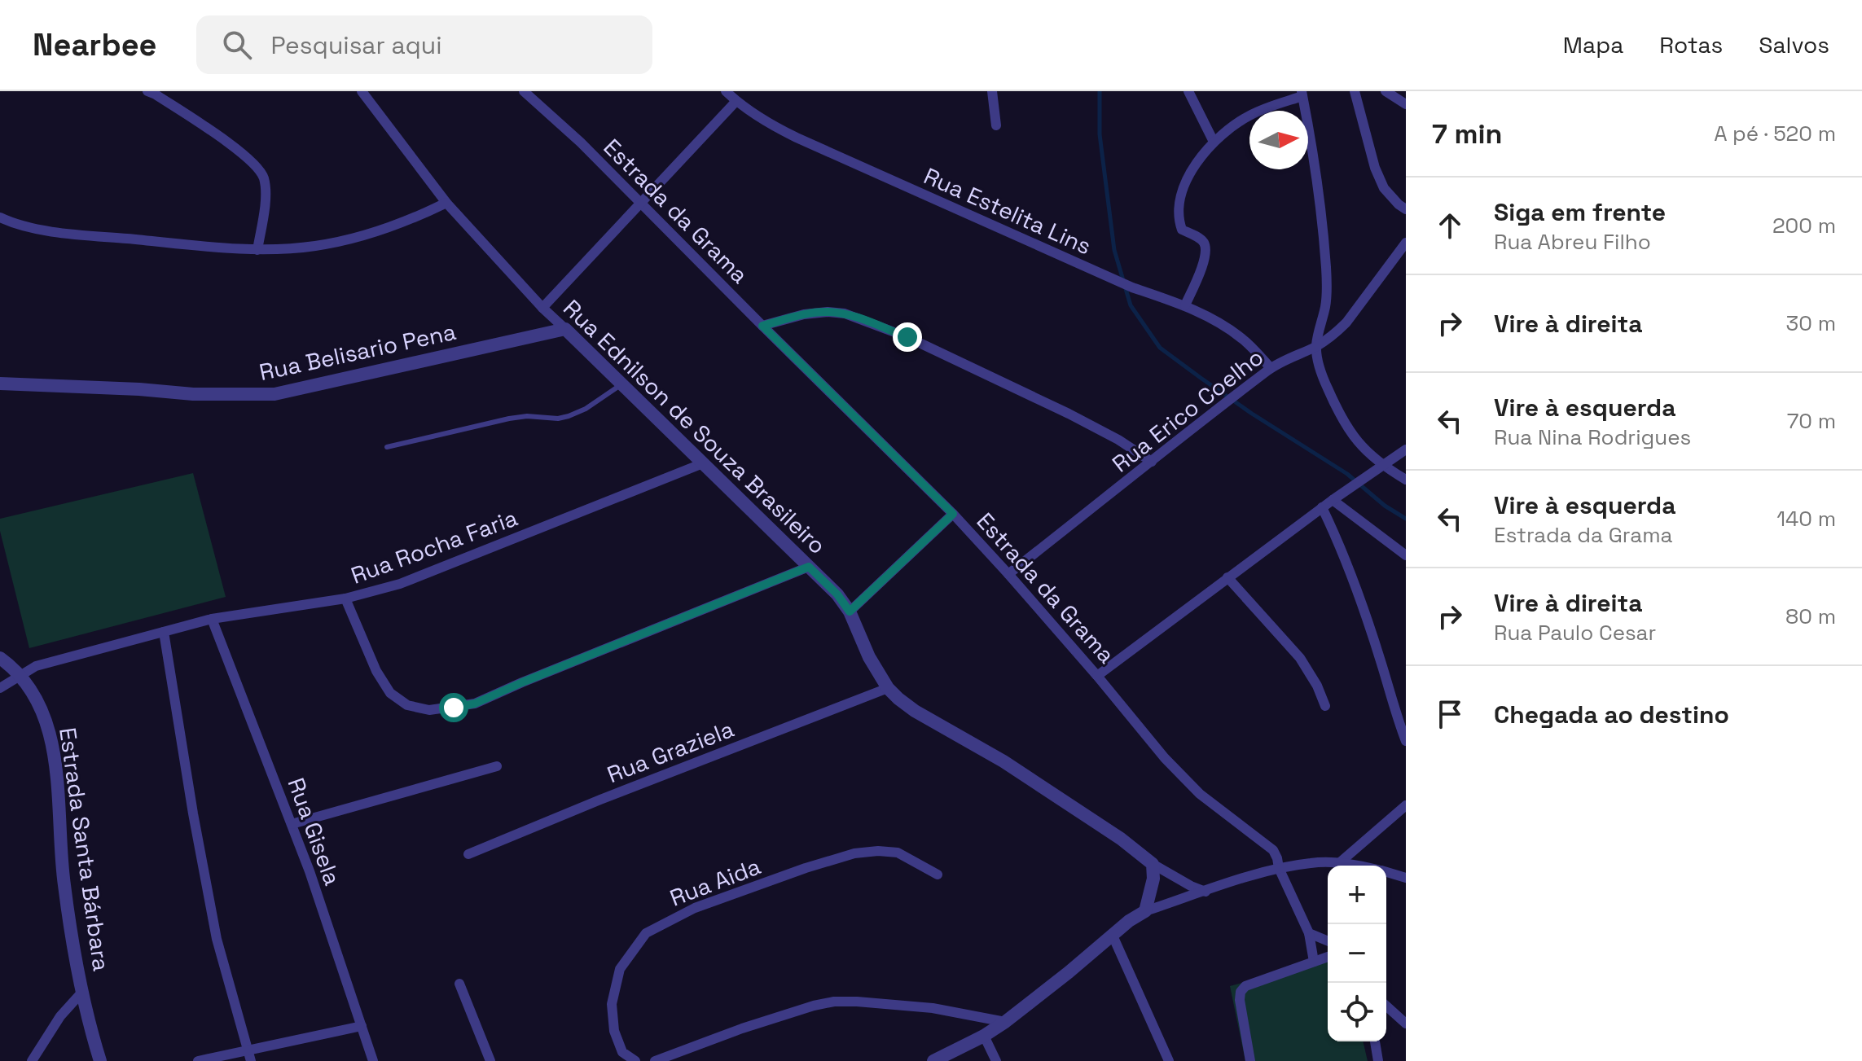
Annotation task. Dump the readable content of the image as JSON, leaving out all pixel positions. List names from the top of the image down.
{
  "streets": {
    "street": [
      "Estrada da Grama",
      "Rua Estelita Lins",
      "Rua Belisario Pena",
      "Rua Erico Coelho",
      "Rua Ednilson de Souza Brasileiro",
      "Rua Rocha Faria",
      "Rua Graziela",
      "Rua Gisela",
      "Estrada Santa Bárbara",
      "Rua Aida"
    ]
  },
  "crossings": [
    ["Estrada da Grama", "Rua Erico Coelho"],
    ["Rua Estelita Lins", "Rua Erico Coelho"],
    ["Rua Belisario Pena", "Rua Ednilson de Souza Brasileiro"],
    ["Rua Ednilson de Souza Brasileiro", "Rua Rocha Faria"],
    ["Rua Ednilson de Souza Brasileiro", "Rua Graziela"],
    ["Rua Rocha Faria", "Rua Gisela"],
    ["Rua Rocha Faria", "Estrada Santa Bárbara"]
  ],
  "north": "right",
  "page": {
    "header": "Nearbee",
    "search": "Pesquisar aqui",
    "nav": ["Mapa", "Rotas", "Salvos"],
    "heading": ["7 min", "A pé · 520 m"],
    "list": [
      ["Siga em frente", "Rua Abreu Filho", "200 m"],
      ["Vire à direita", "30 m"],
      ["Vire à esquerda", "Rua Nina Rodrigues", "70 m"],
      ["Vire à esquerda", "Estrada da Grama", "140 m"],
      ["Vire à direita", "Rua Paulo Cesar", "80 m"],
      "Chegada ao destino"
    ],
    "map_buttons": ["+", "−"]
  }
}
